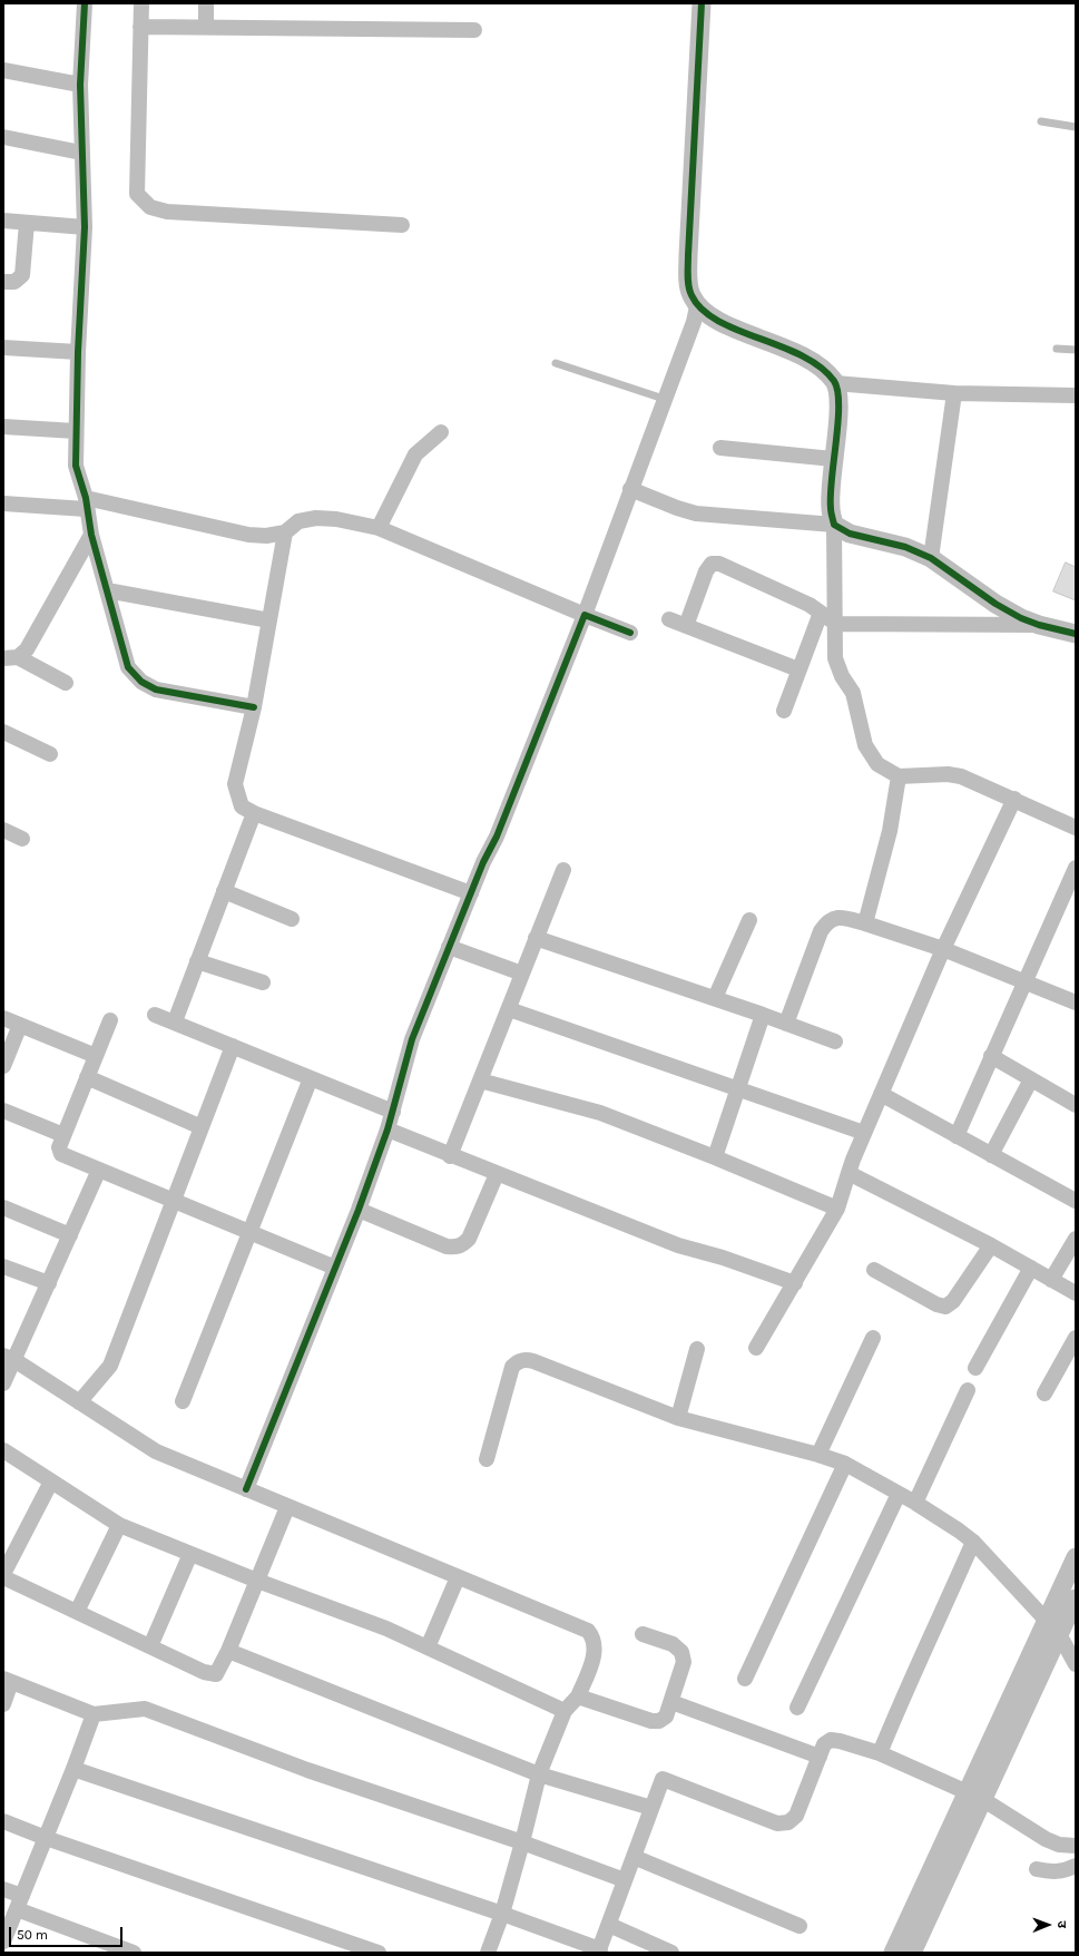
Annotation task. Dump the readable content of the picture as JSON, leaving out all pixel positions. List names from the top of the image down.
{
  "scale_bar": "50 m",
  "north": "right"
}
